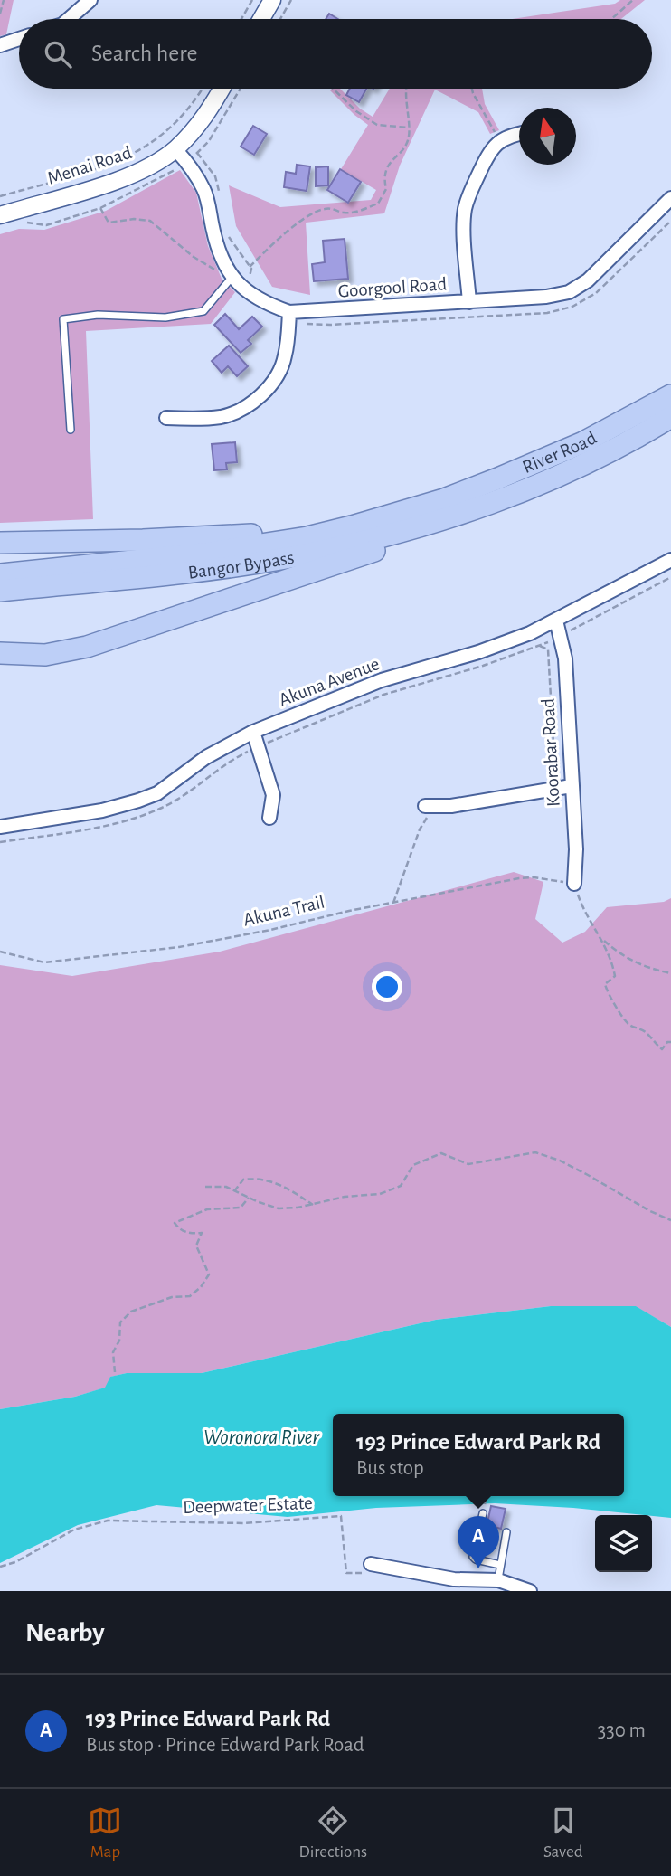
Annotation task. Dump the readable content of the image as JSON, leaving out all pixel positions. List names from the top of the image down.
{
  "streets": {
    "main road": ["River Road", "Bangor Bypass"],
    "street": [
      "Menai Road",
      "Goorgool Road",
      "Akuna Avenue",
      "Koorabar Road"
    ],
    "path": ["Akuna Trail", "Deepwater Estate"]
  },
  "crossings": [
    ["River Road", "Bangor Bypass"],
    ["Akuna Avenue", "Koorabar Road"],
    ["Koorabar Road", "Akuna Trail"]
  ],
  "water": ["Woronora River"],
  "north": "top",
  "page": {
    "search": "Search here",
    "popup": ["193 Prince Edward Park Rd", "Bus stop"],
    "pins": "A",
    "heading": "Nearby",
    "list": [
      {
        "mark": "A",
        "name": "193 Prince Edward Park Rd",
        "note": "Bus stop · Prince Edward Park Road",
        "value": "330 m"
      }
    ],
    "nav": ["Map", "Directions", "Saved"]
  }
}
